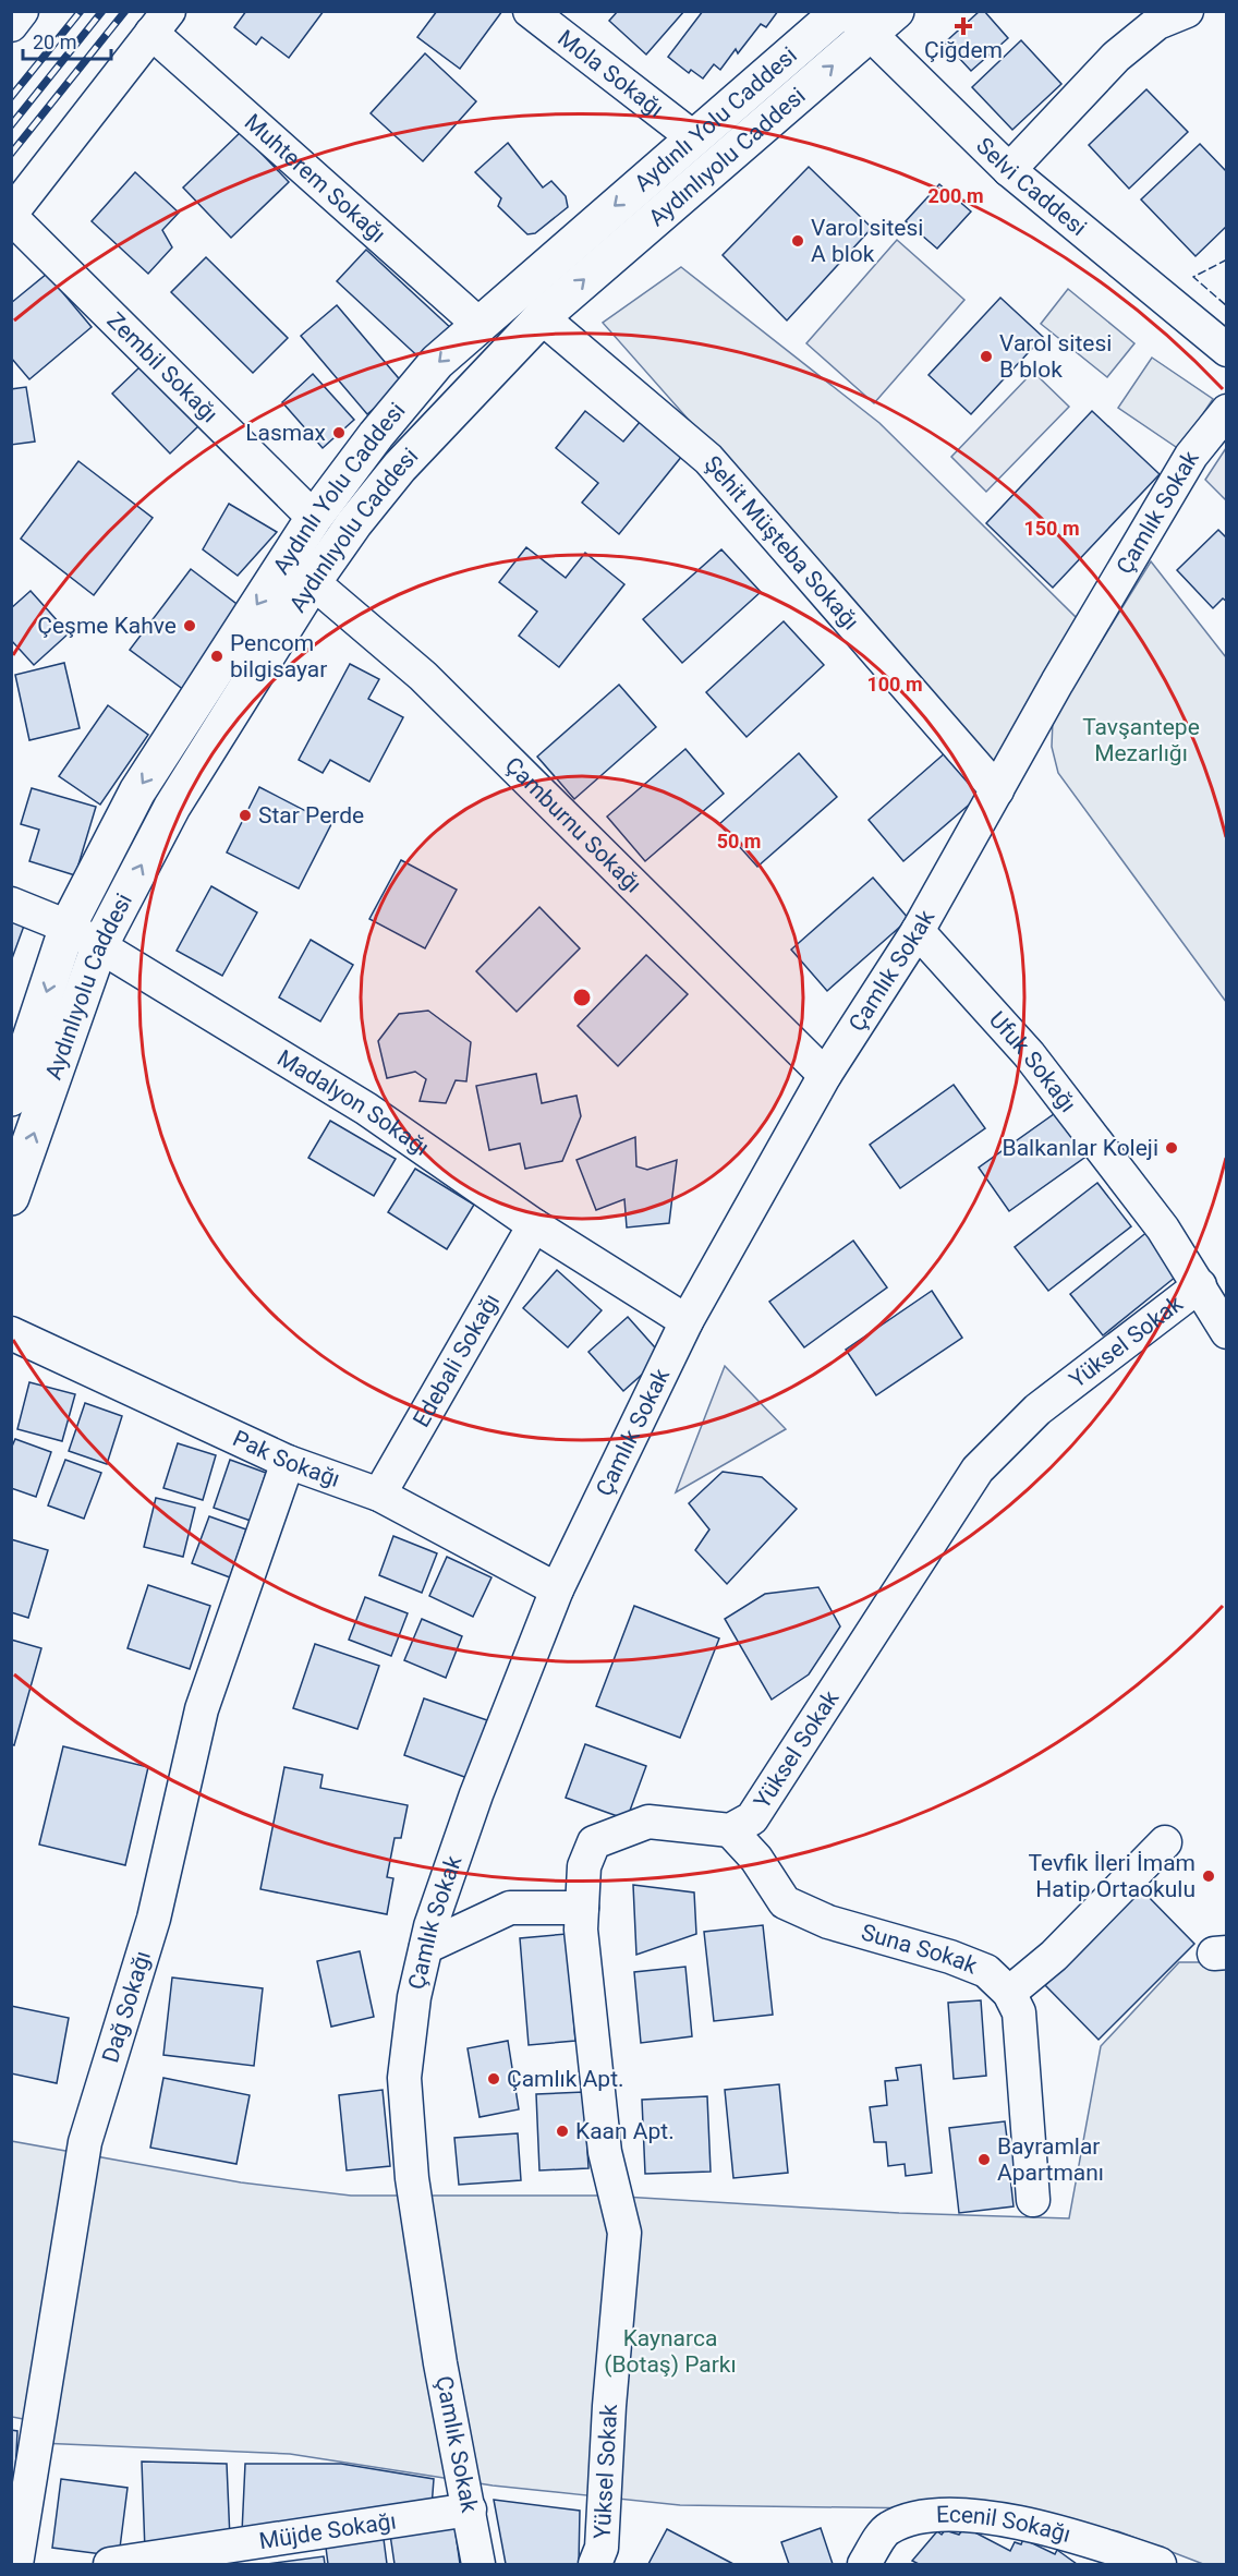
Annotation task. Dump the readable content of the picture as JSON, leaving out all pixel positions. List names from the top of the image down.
{
  "streets": {
    "main road": ["Aydınlı Yolu Caddesi", "Aydınlıyolu Caddesi"],
    "street": [
      "Mola Sokağı",
      "Muhterem Sokağı",
      "Selvi Caddesi",
      "Zembil Sokağı",
      "Çamlık Sokak",
      "Şehit Müşteba Sokağı",
      "Çamburnu Sokağı",
      "Ufuk Sokağı",
      "Madalyon Sokağı",
      "Yüksel Sokak",
      "Edebali Sokağı",
      "Pak Sokağı",
      "Suna Sokak",
      "Dağ Sokağı",
      "Ecenil Sokağı",
      "Müjde Sokağı"
    ]
  },
  "crossings": [
    ["Mola Sokağı", "Aydınlı Yolu Caddesi"],
    ["Aydınlı Yolu Caddesi", "Muhterem Sokağı"],
    ["Aydınlı Yolu Caddesi", "Zembil Sokağı"],
    ["Aydınlı Yolu Caddesi", "Madalyon Sokağı"],
    ["Aydınlıyolu Caddesi", "Selvi Caddesi"],
    ["Aydınlıyolu Caddesi", "Şehit Müşteba Sokağı"],
    ["Aydınlıyolu Caddesi", "Çamburnu Sokağı"],
    ["Aydınlıyolu Caddesi", "Madalyon Sokağı"],
    ["Çamlık Sokak", "Şehit Müşteba Sokağı"],
    ["Çamlık Sokak", "Çamburnu Sokağı"],
    ["Çamlık Sokak", "Ufuk Sokağı"],
    ["Çamlık Sokak", "Madalyon Sokağı"],
    ["Çamlık Sokak", "Pak Sokağı"],
    ["Çamlık Sokak", "Müjde Sokağı"],
    ["Ufuk Sokağı", "Yüksel Sokak"],
    ["Madalyon Sokağı", "Edebali Sokağı"],
    ["Yüksel Sokak", "Suna Sokak"],
    ["Edebali Sokağı", "Pak Sokağı"],
    ["Pak Sokağı", "Dağ Sokağı"]
  ],
  "one_way": ["Aydınlı Yolu Caddesi", "Aydınlıyolu Caddesi"],
  "parks": ["Tavşantepe Mezarlığı", "Kaynarca (Botaş) Parkı"],
  "places": {
    "health": ["Çiğdem"],
    "other": [
      "Varol sitesi A blok",
      "Varol sitesi B blok",
      "Lasmax",
      "Çeşme Kahve",
      "Pencom bilgisayar",
      "Star Perde",
      "Balkanlar Koleji",
      "Tevfik İleri İmam Hatip Ortaokulu",
      "Çamlık Apt.",
      "Kaan Apt.",
      "Bayramlar Apartmanı"
    ]
  },
  "scale_bar": "20 m",
  "rings": [
    "200 m",
    "150 m",
    "100 m",
    "50 m"
  ]
}
